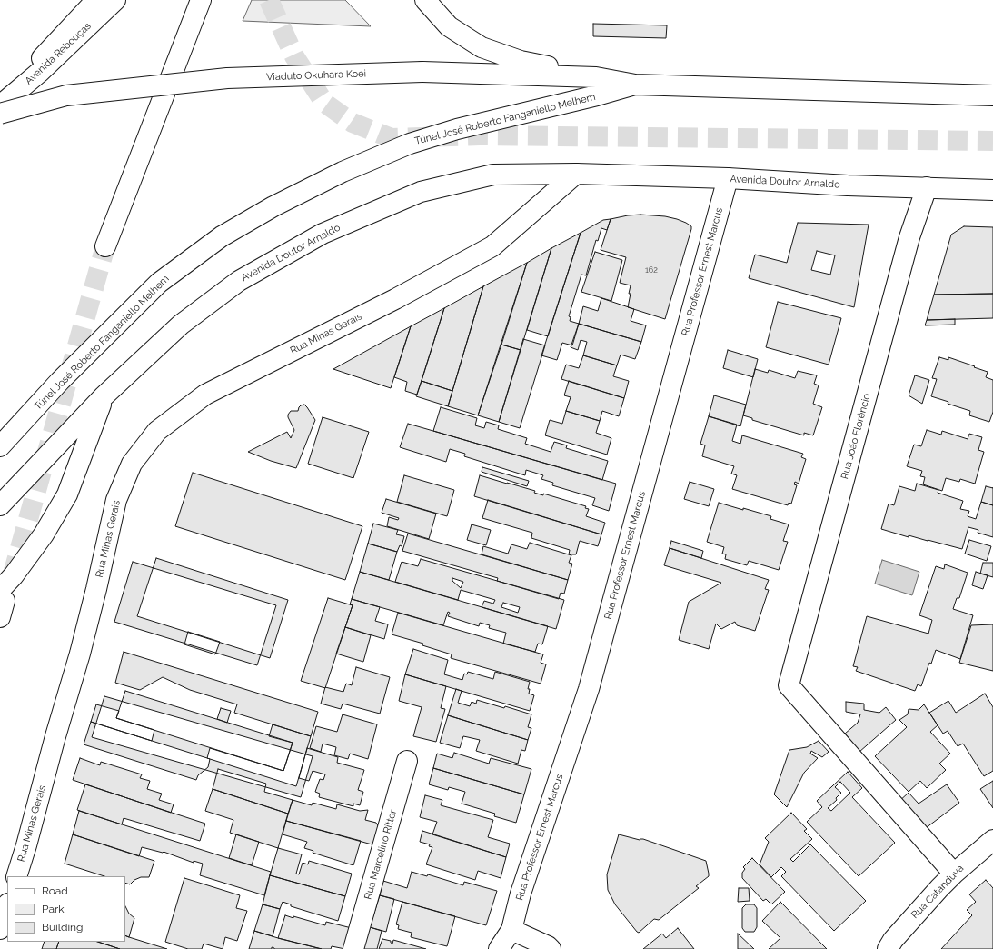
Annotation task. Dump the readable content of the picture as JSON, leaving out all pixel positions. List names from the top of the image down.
{
  "streets": {
    "main road": [
      "Avenida Rebouças",
      "Viaduto Okuhara Koei",
      "Túnel José Roberto Fanganiello Melhem",
      "Avenida Doutor Arnaldo",
      "Rua Professor Ernest Marcus",
      "Rua Minas Gerais",
      "Rua João Florêncio",
      "Rua Marcelino Ritter",
      "Rua Catanduva"
    ]
  },
  "crossings": [
    ["Viaduto Okuhara Koei", "Túnel José Roberto Fanganiello Melhem"],
    ["Avenida Doutor Arnaldo", "Rua Professor Ernest Marcus"],
    ["Avenida Doutor Arnaldo", "Rua Minas Gerais"],
    ["Avenida Doutor Arnaldo", "Rua João Florêncio"],
    ["Rua João Florêncio", "Rua Catanduva"]
  ],
  "house_numbers": ["162"],
  "legend": ["Road", "Park", "Building"]
}
